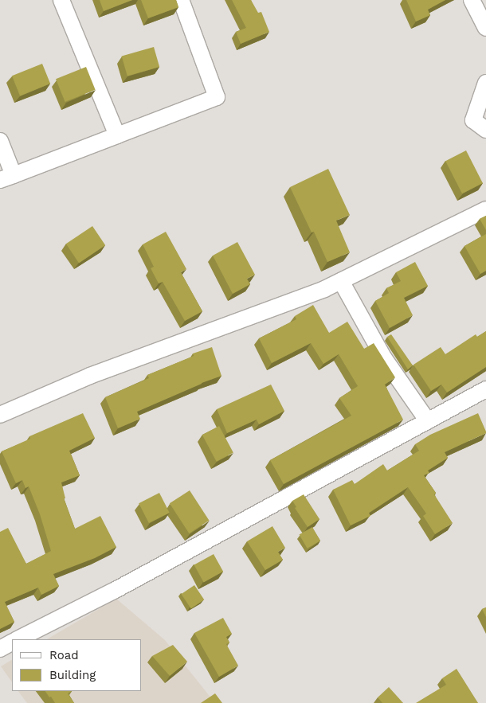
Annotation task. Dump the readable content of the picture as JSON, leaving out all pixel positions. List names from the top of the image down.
{
  "legend": ["Road", "Building"]
}
